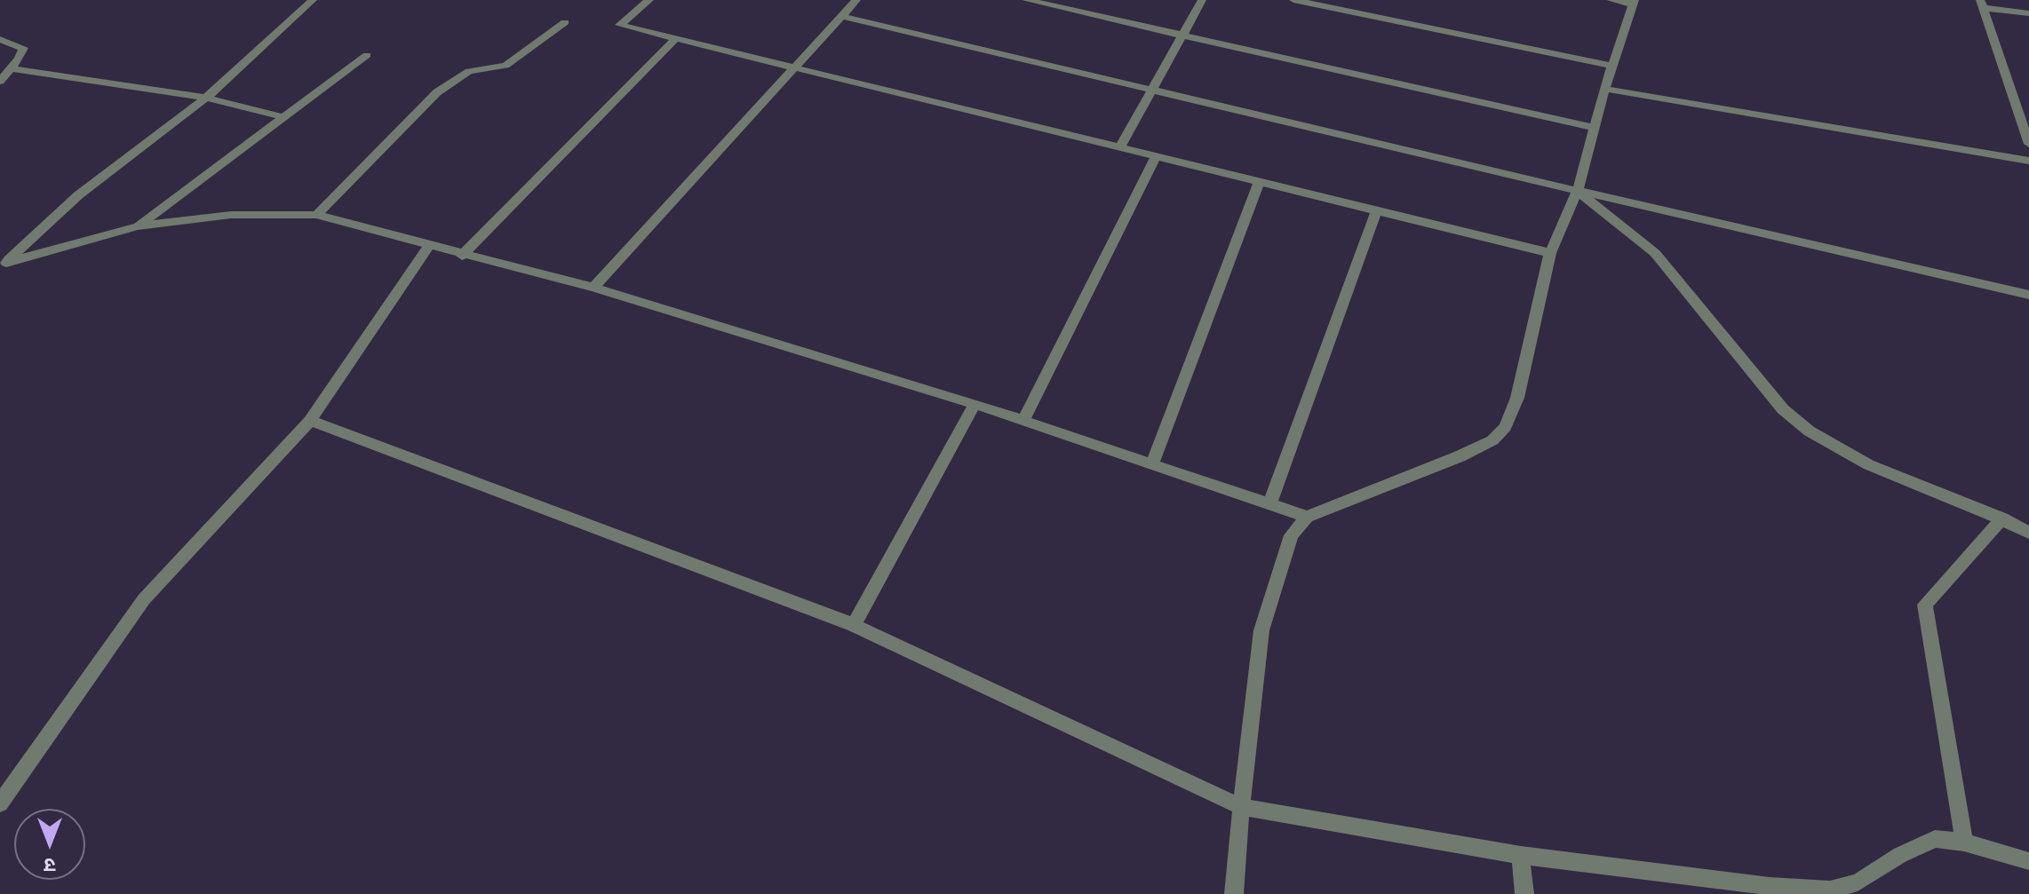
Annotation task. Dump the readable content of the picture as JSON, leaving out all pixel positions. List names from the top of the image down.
{
  "north": "bottom"
}
